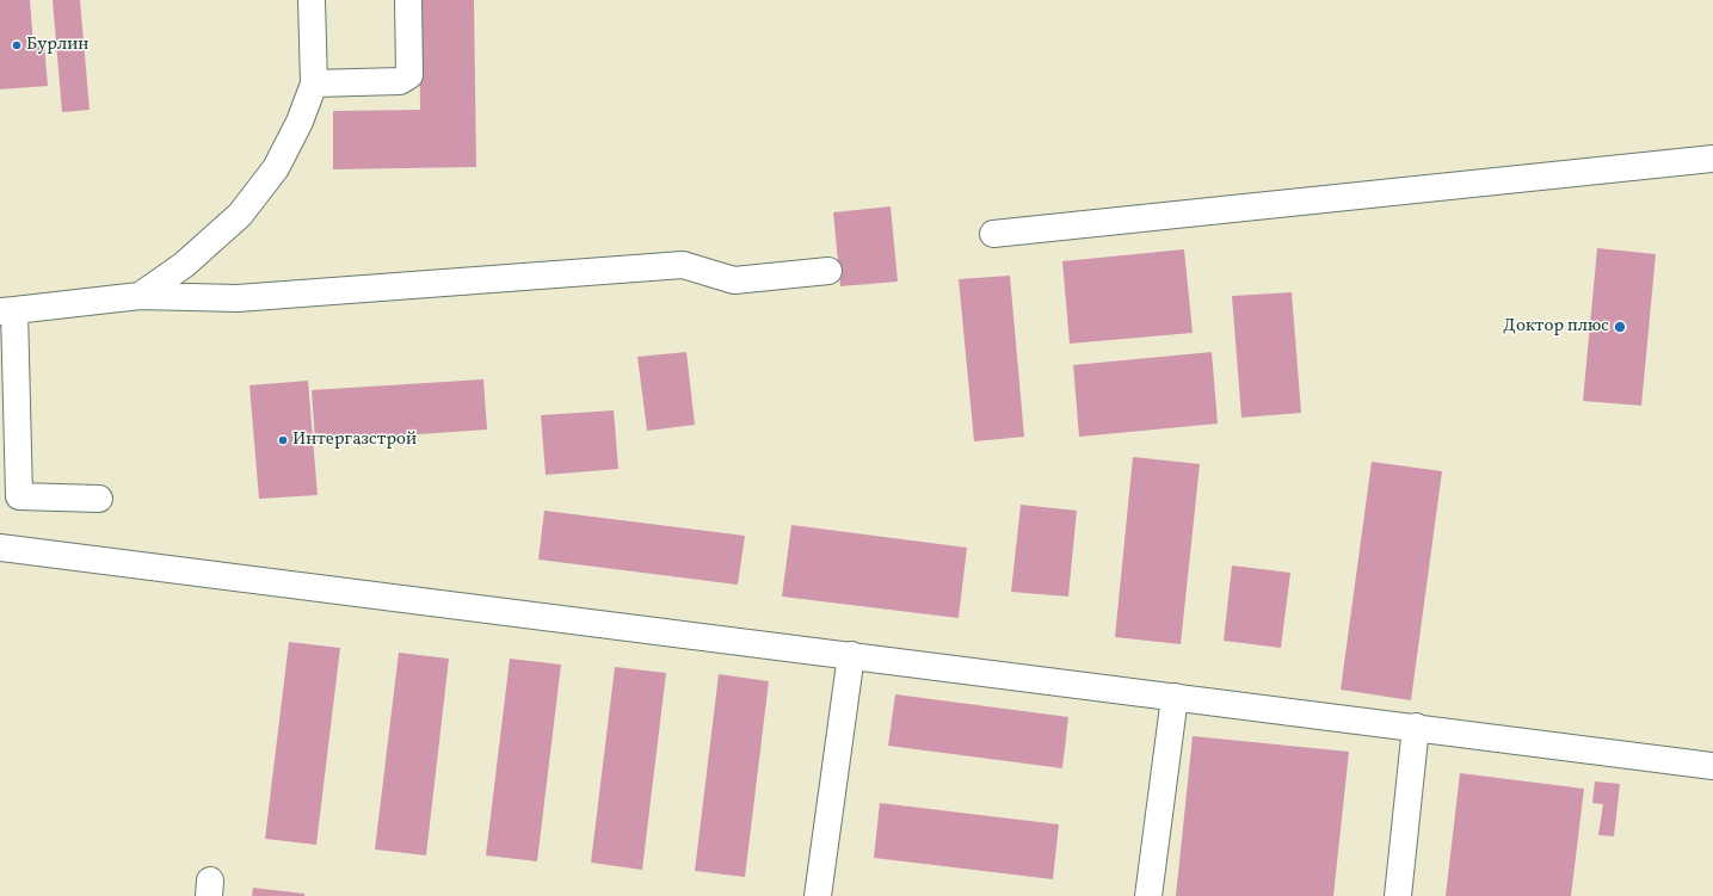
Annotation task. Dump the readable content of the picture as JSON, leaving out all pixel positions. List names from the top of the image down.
{
  "places": ["Бурлин", "Доктор плюс", "Интергазстрой"]
}
